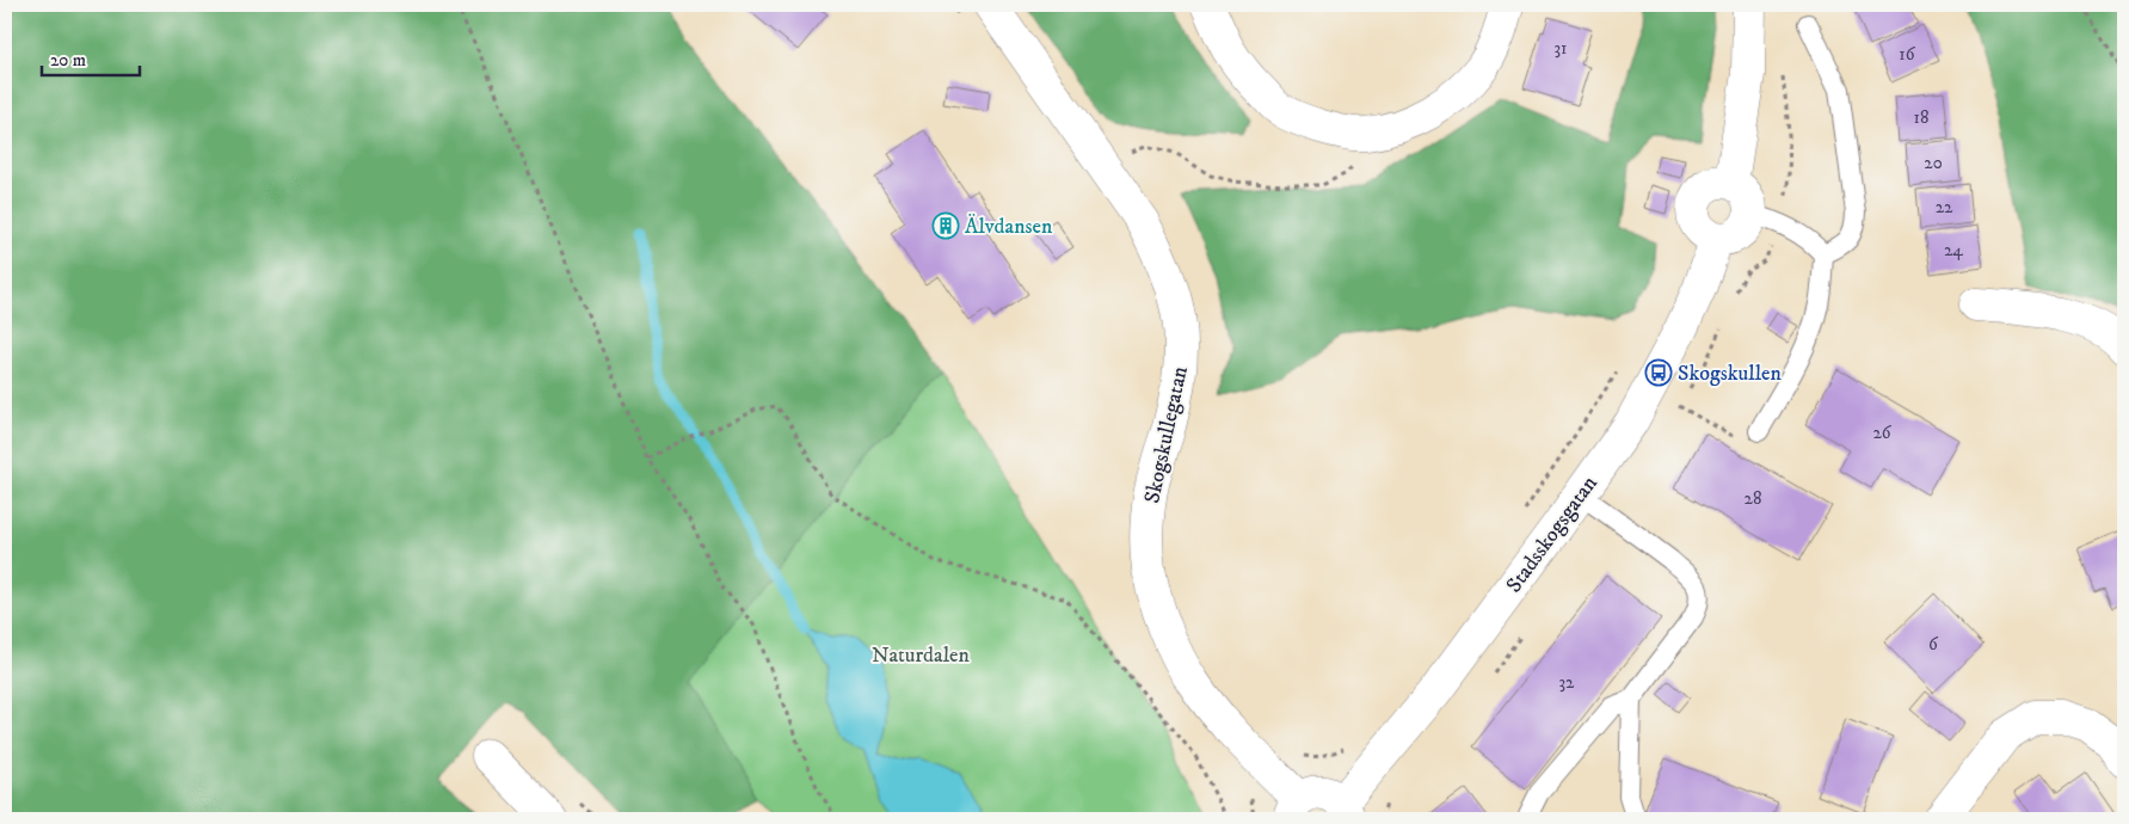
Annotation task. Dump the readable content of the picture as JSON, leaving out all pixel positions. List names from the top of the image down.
{
  "streets": {
    "street": ["Skogskullegatan", "Stadsskogsgatan"]
  },
  "crossings": [
    ["Skogskullegatan", "Stadsskogsgatan"]
  ],
  "parks": ["Naturdalen"],
  "places": {
    "building": ["Älvdansen"],
    "bus stop": ["Skogskullen"]
  },
  "house_numbers": [
    "31",
    "16",
    "18",
    "20",
    "22",
    "24",
    "26",
    "28",
    "6",
    "32"
  ],
  "scale_bar": "20 m"
}
